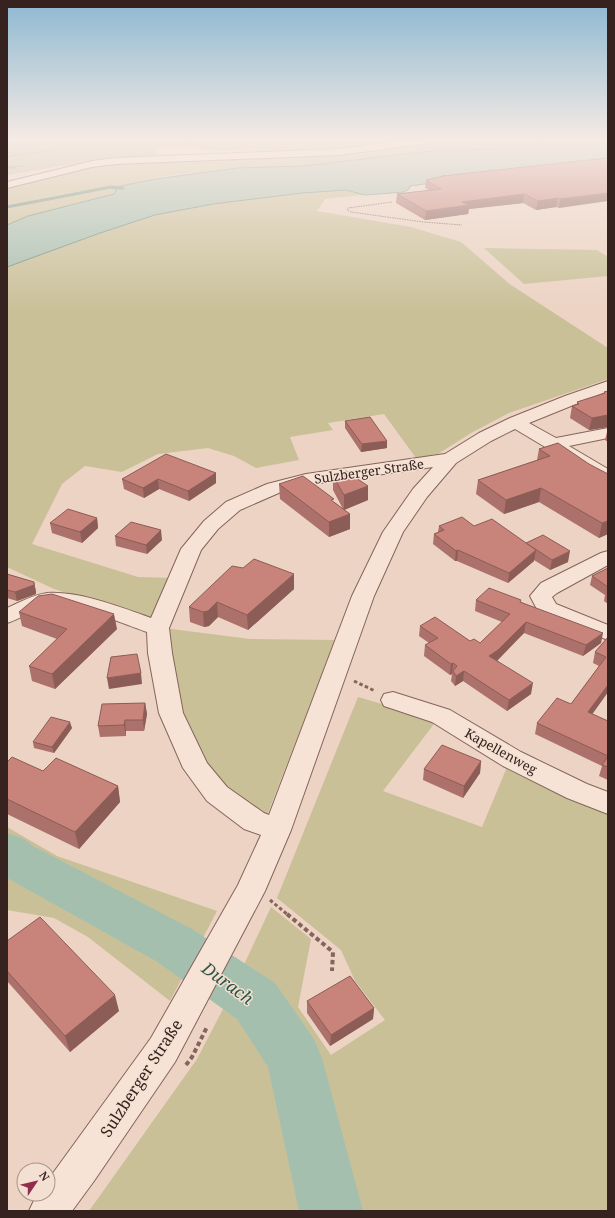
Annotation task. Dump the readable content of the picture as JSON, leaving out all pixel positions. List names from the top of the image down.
{
  "streets": {
    "street": ["Sulzberger Straße", "Kapellenweg"]
  },
  "water": ["Durach"],
  "north": "top right"
}
